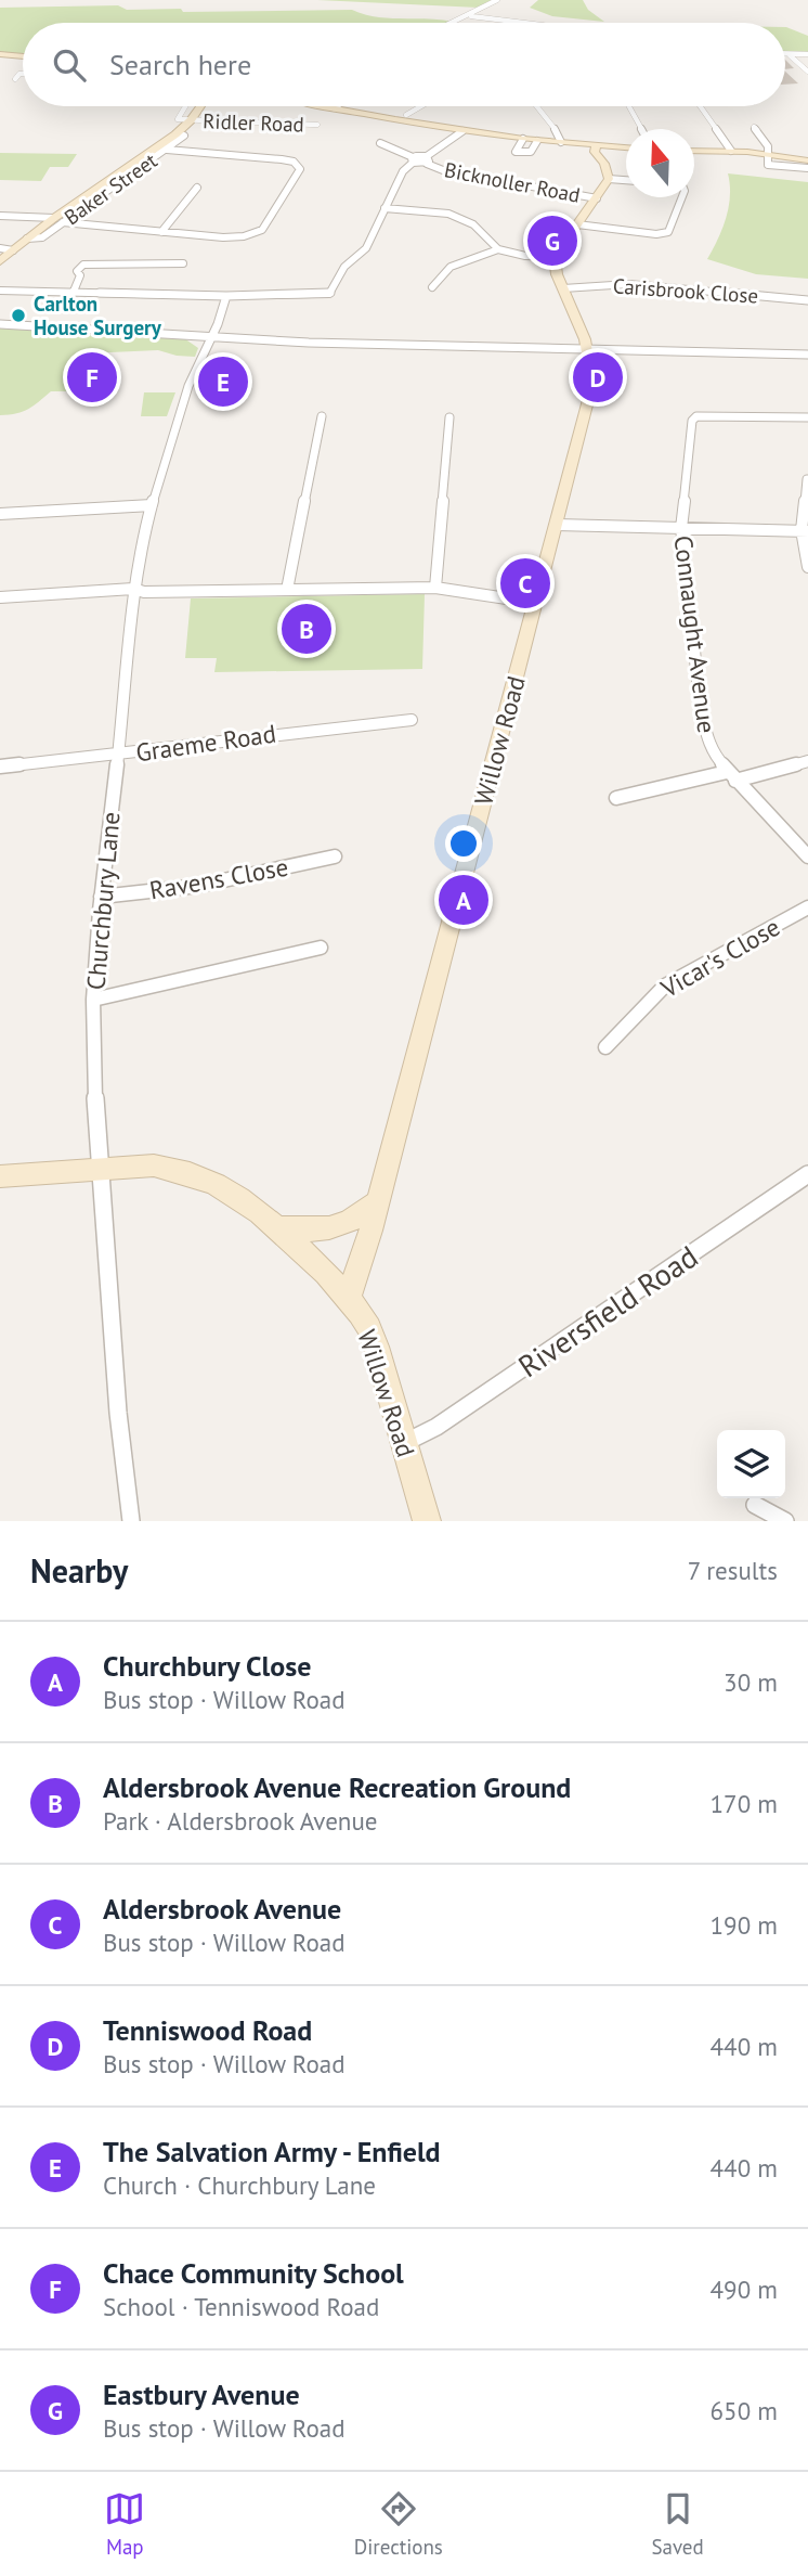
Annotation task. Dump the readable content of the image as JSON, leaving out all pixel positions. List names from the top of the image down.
{
  "streets": {
    "street": [
      "Ridler Road",
      "Bicknoller Road",
      "Baker Street",
      "Carisbrook Close",
      "Connaught Avenue",
      "Willow Road",
      "Graeme Road",
      "Ravens Close",
      "Churchbury Lane",
      "Vicar's Close",
      "Riversfield Road"
    ]
  },
  "crossings": [
    ["Ridler Road", "Baker Street"],
    ["Carisbrook Close", "Willow Road"],
    ["Willow Road", "Riversfield Road"],
    ["Graeme Road", "Churchbury Lane"],
    ["Ravens Close", "Churchbury Lane"]
  ],
  "places": ["Carlton House Surgery"],
  "north": "top",
  "page": {
    "search": "Search here",
    "pins": [
      "G",
      "D",
      "F",
      "E",
      "C",
      "B",
      "A"
    ],
    "heading": ["Nearby", "7 results"],
    "list": [
      {
        "mark": "A",
        "name": "Churchbury Close",
        "note": "Bus stop · Willow Road",
        "value": "30 m"
      },
      {
        "mark": "B",
        "name": "Aldersbrook Avenue Recreation Ground",
        "note": "Park · Aldersbrook Avenue",
        "value": "170 m"
      },
      {
        "mark": "C",
        "name": "Aldersbrook Avenue",
        "note": "Bus stop · Willow Road",
        "value": "190 m"
      },
      {
        "mark": "D",
        "name": "Tenniswood Road",
        "note": "Bus stop · Willow Road",
        "value": "440 m"
      },
      {
        "mark": "E",
        "name": "The Salvation Army - Enfield",
        "note": "Church · Churchbury Lane",
        "value": "440 m"
      },
      {
        "mark": "F",
        "name": "Chace Community School",
        "note": "School · Tenniswood Road",
        "value": "490 m"
      },
      {
        "mark": "G",
        "name": "Eastbury Avenue",
        "note": "Bus stop · Willow Road",
        "value": "650 m"
      }
    ],
    "nav": ["Map", "Directions", "Saved"]
  }
}
